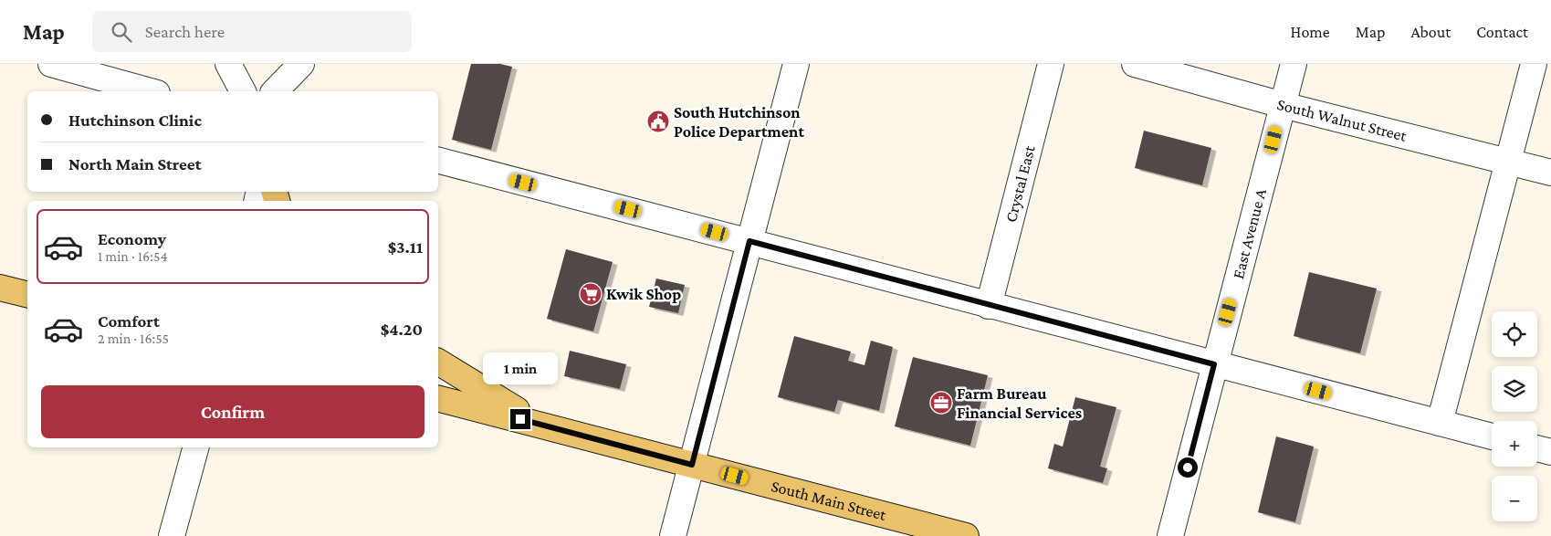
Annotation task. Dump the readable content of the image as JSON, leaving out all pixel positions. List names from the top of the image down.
{
  "streets": {
    "main road": ["South Main Street"],
    "street": ["South Walnut Street", "Crystal East", "East Avenue A"]
  },
  "crossings": [
    ["South Walnut Street", "East Avenue A"]
  ],
  "places": {
    "public building": ["South Hutchinson Police Department"],
    "supermarket": ["Kwik Shop"],
    "office": ["Farm Bureau Financial Services"]
  },
  "page": {
    "header": "Map",
    "search": "Search here",
    "nav": [
      "Home",
      "Map",
      "About",
      "Contact"
    ],
    "banner": ["Hutchinson Clinic", "North Main Street"],
    "list": [
      {
        "name": "Economy",
        "note": "1 min · 16:54",
        "value": "$3.11"
      },
      {
        "name": "Comfort",
        "note": "2 min · 16:55",
        "value": "$4.20"
      }
    ],
    "map_buttons": ["+", "−"],
    "bubble": "1 min",
    "buttons": "Confirm"
  }
}
